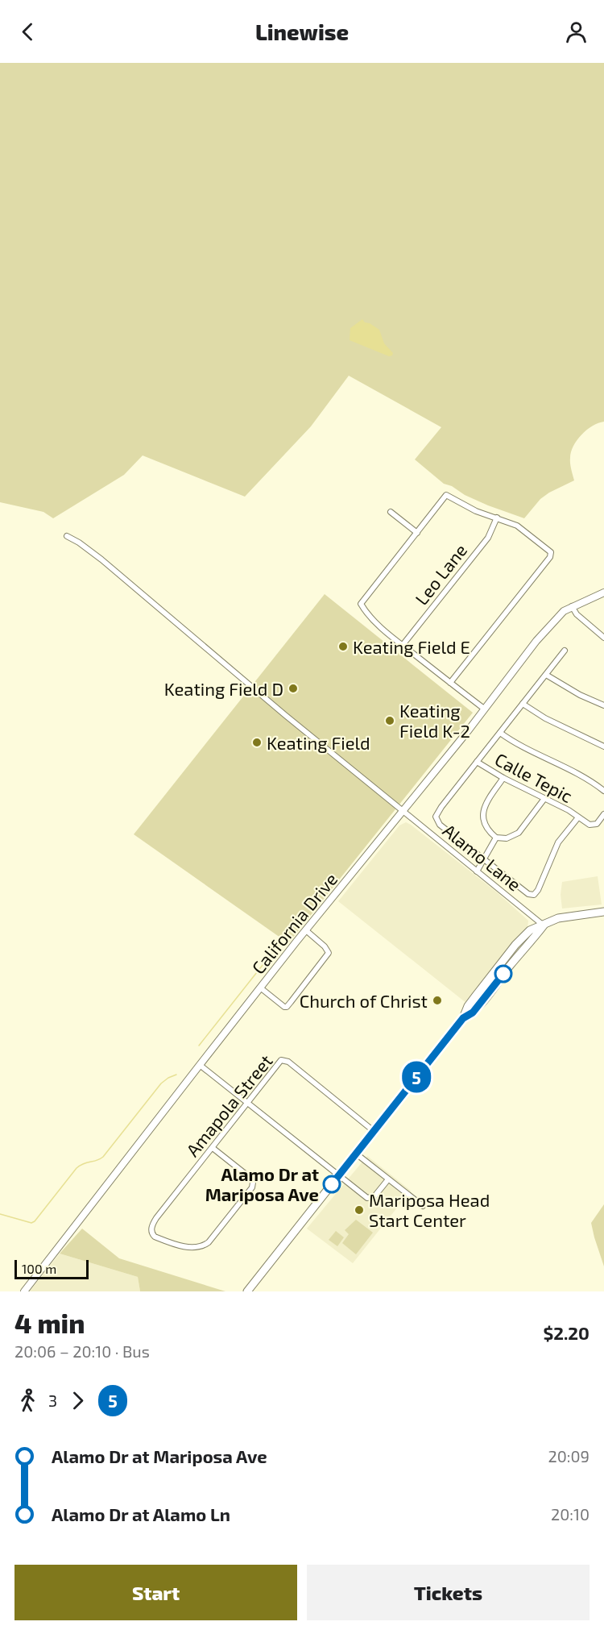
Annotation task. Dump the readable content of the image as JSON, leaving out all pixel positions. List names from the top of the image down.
{
  "streets": {
    "street": [
      "Leo Lane",
      "Calle Tepic",
      "Alamo Lane",
      "California Drive",
      "Amapola Street"
    ]
  },
  "crossings": [
    ["Alamo Lane", "California Drive"]
  ],
  "places": [
    "Keating Field E",
    "Keating Field D",
    "Keating Field K-2",
    "Keating Field",
    "Church of Christ",
    "Alamo Dr at Mariposa Ave",
    "Mariposa Head Start Center"
  ],
  "lines": ["bus line 5"],
  "scale_bar": "100 m",
  "page": {
    "header": "Linewise",
    "on_map": "5",
    "scale": "100 m",
    "heading": ["4 min", "20:06 – 20:10 · Bus", "$2.20"],
    "legs": ["3", "5"],
    "list": [
      {
        "name": "Alamo Dr at Mariposa Ave",
        "value": "20:09"
      },
      {
        "name": "Alamo Dr at Alamo Ln",
        "value": "20:10"
      }
    ],
    "buttons": ["Start", "Tickets"]
  }
}
